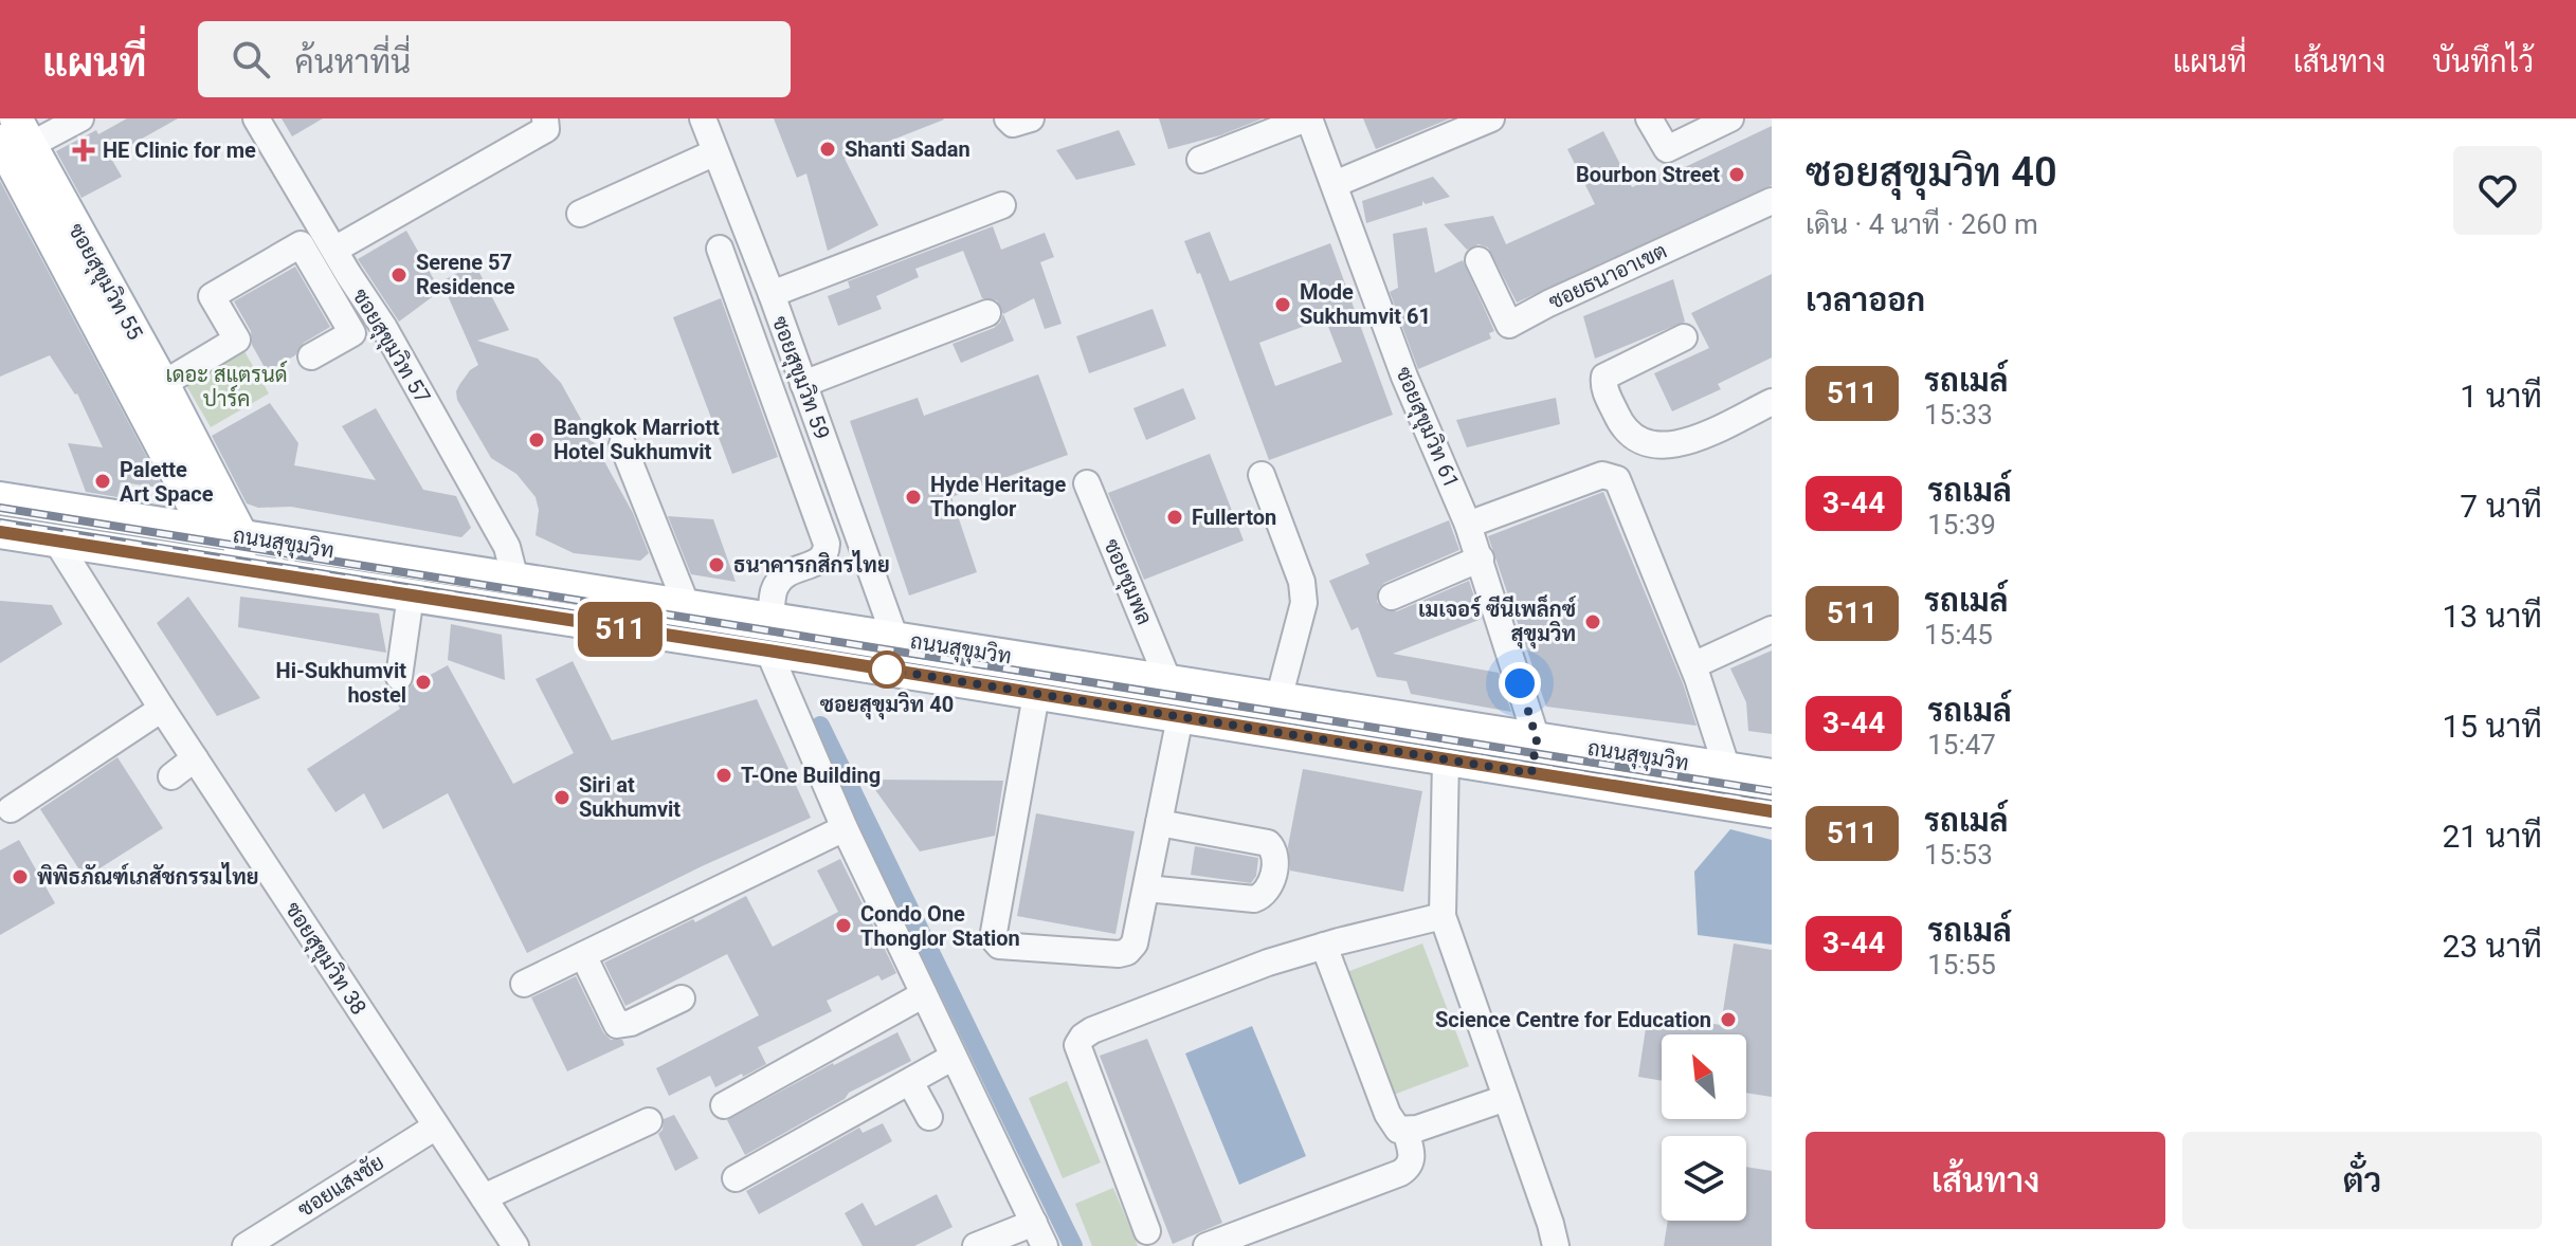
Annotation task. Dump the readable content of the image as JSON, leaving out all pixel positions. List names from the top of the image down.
{
  "streets": {
    "main road": ["ซอยสุขุมวิท 55", "ถนนสุขุมวิท"],
    "street": [
      "ซอยธนาอาเขต",
      "ซอยสุขุมวิท 57",
      "ซอยสุขุมวิท 59",
      "ซอยสุขุมวิท 61",
      "ซอยชุมพล",
      "ซอยสุขุมวิท 38",
      "ซอยแสงชัย"
    ]
  },
  "crossings": [
    ["ซอยสุขุมวิท 55", "ถนนสุขุมวิท"],
    ["ซอยสุขุมวิท 57", "ถนนสุขุมวิท"],
    ["ซอยสุขุมวิท 59", "ถนนสุขุมวิท"],
    ["ซอยสุขุมวิท 61", "ถนนสุขุมวิท"],
    ["ถนนสุขุมวิท", "ซอยชุมพล"],
    ["ถนนสุขุมวิท", "ซอยสุขุมวิท 38"],
    ["ซอยสุขุมวิท 38", "ซอยแสงชัย"]
  ],
  "parks": ["เดอะ สแตรนด์ ปาร์ค"],
  "places": {
    "other": [
      "Shanti Sadan",
      "Bourbon Street",
      "Serene 57 Residence",
      "Mode Sukhumvit 61",
      "Bangkok Marriott Hotel Sukhumvit",
      "Palette Art Space",
      "Hyde Heritage Thonglor",
      "Fullerton",
      "ธนาคารกสิกรไทย",
      "เมเจอร์ ซีนีเพล็กซ์ สุขุมวิท",
      "ซอยสุขุมวิท 40",
      "Hi-Sukhumvit hostel",
      "T-One Building",
      "Siri at Sukhumvit",
      "พิพิธภัณฑ์เภสัชกรรมไทย",
      "Condo One Thonglor Station",
      "Science Centre for Education"
    ],
    "health": ["HE Clinic for me"]
  },
  "lines": ["bus line 511"],
  "north": "top left",
  "page": {
    "header": "แผนที่",
    "search": "ค้นหาที่นี่",
    "nav": ["แผนที่", "เส้นทาง", "บันทึกไว้"],
    "on_map": "511",
    "heading": [
      ["ซอยสุขุมวิท 40", "เดิน · 4 นาที · 260 m"],
      "เวลาออก"
    ],
    "list": [
      {
        "mark": "511",
        "name": "รถเมล์",
        "note": "15:33",
        "value": "1 นาที"
      },
      {
        "mark": "3-44",
        "name": "รถเมล์",
        "note": "15:39",
        "value": "7 นาที"
      },
      {
        "mark": "511",
        "name": "รถเมล์",
        "note": "15:45",
        "value": "13 นาที"
      },
      {
        "mark": "3-44",
        "name": "รถเมล์",
        "note": "15:47",
        "value": "15 นาที"
      },
      {
        "mark": "511",
        "name": "รถเมล์",
        "note": "15:53",
        "value": "21 นาที"
      },
      {
        "mark": "3-44",
        "name": "รถเมล์",
        "note": "15:55",
        "value": "23 นาที"
      }
    ],
    "buttons": ["เส้นทาง", "ตั๋ว"]
  }
}
